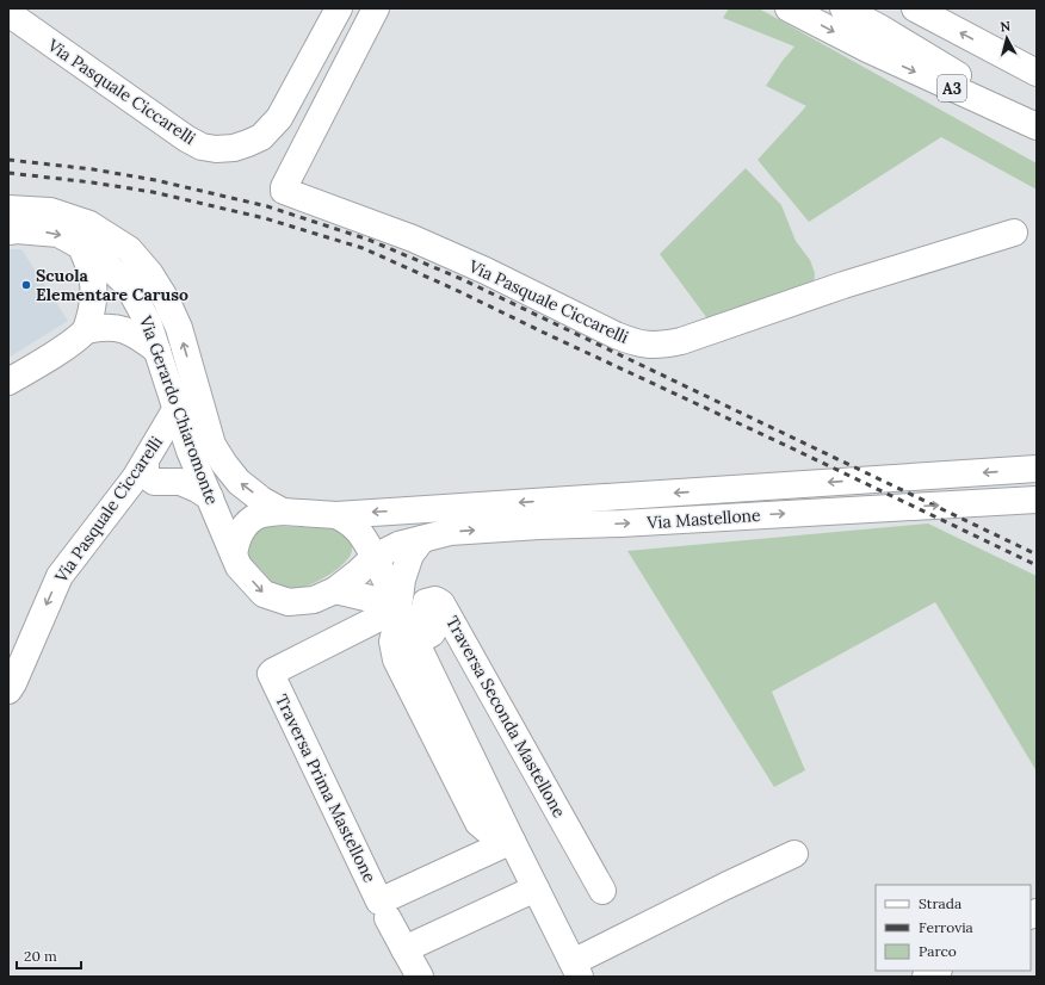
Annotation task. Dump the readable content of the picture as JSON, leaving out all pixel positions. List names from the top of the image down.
{
  "streets": {
    "main road": [
      "A3",
      "Via Pasquale Ciccarelli",
      "Via Gerardo Chiaromonte",
      "Via Mastellone",
      "Traversa Seconda Mastellone",
      "Traversa Prima Mastellone"
    ]
  },
  "crossings": [
    ["Via Pasquale Ciccarelli", "Via Gerardo Chiaromonte"],
    ["Via Gerardo Chiaromonte", "Via Mastellone"]
  ],
  "places": ["Scuola Elementare Caruso"],
  "legend": ["Strada", "Ferrovia", "Parco"],
  "scale_bar": "20 m",
  "north": "top"
}
